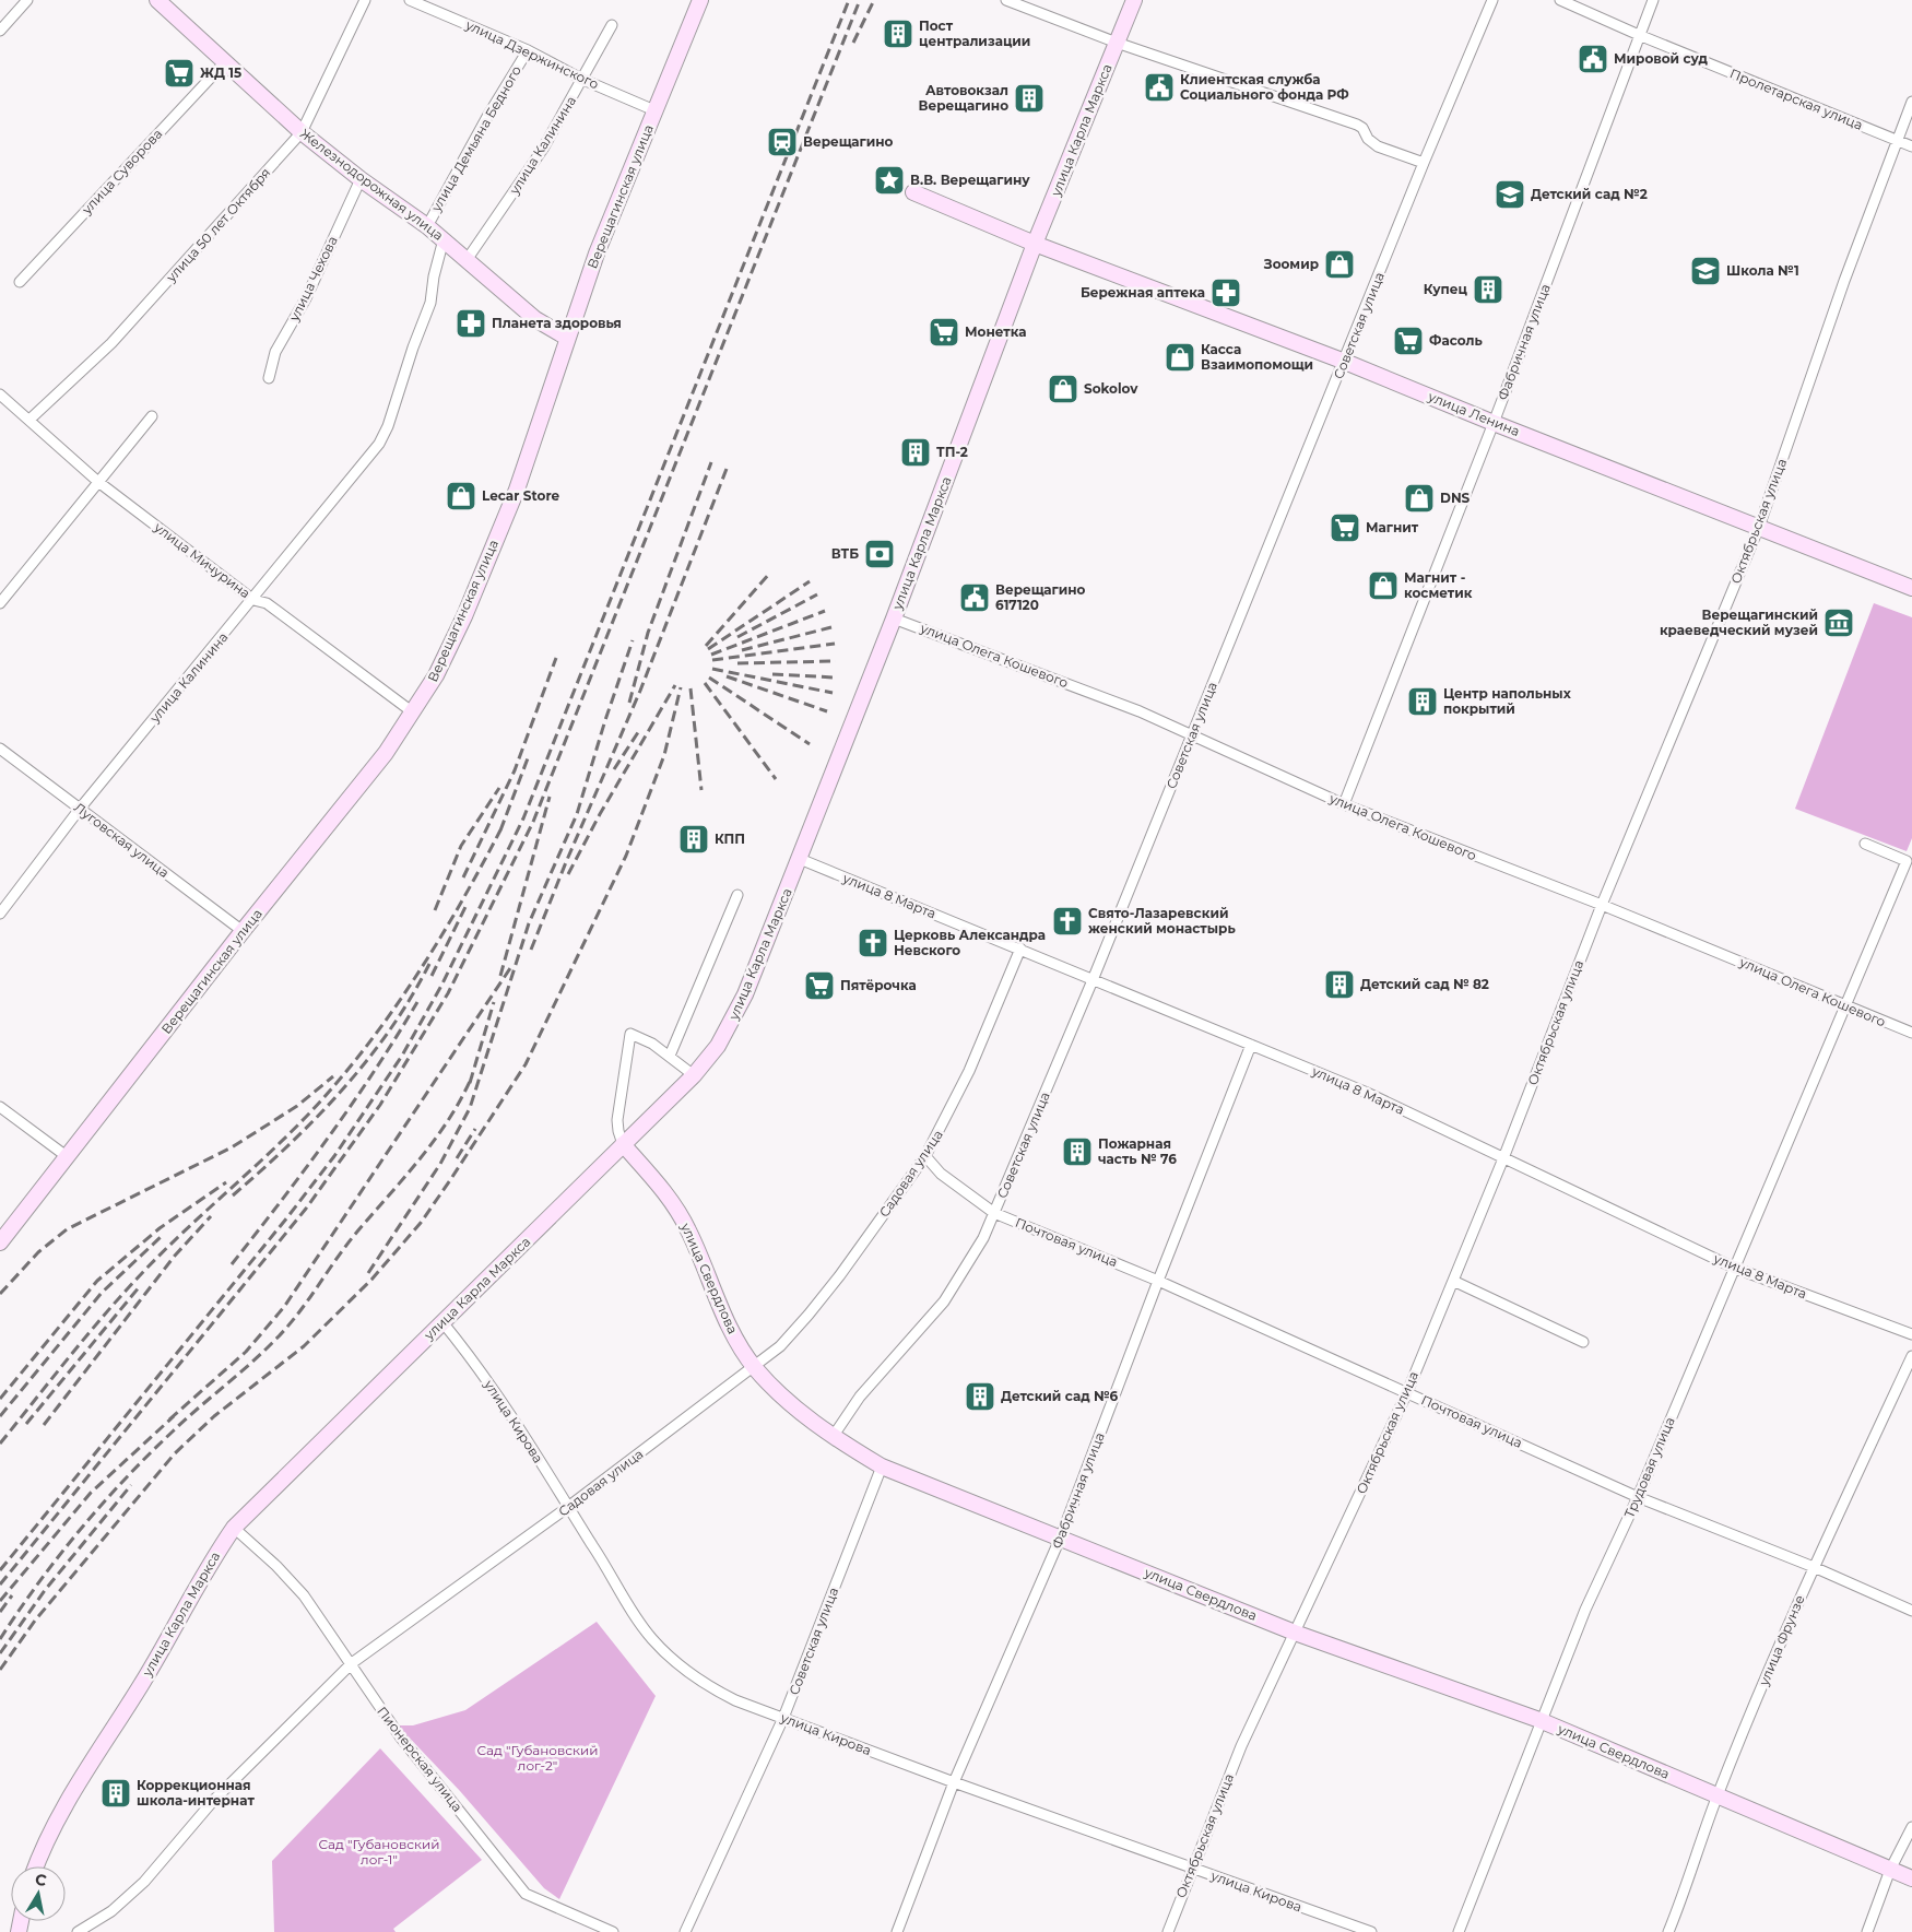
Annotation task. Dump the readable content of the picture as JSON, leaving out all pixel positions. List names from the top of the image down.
{
  "streets": {
    "main road": [
      "улица Карла Маркса",
      "Железнодорожная улица",
      "Верещагинская улица",
      "улица Ленина",
      "улица Свердлова"
    ],
    "street": [
      "улица Дзержинского",
      "Пролетарская улица",
      "улица Демьяна Бедного",
      "улица Калинина",
      "улица Суворова",
      "улица 50 лет Октября",
      "улица Чехова",
      "Советская улица",
      "Фабричная улица",
      "Октябрьская улица",
      "улица Мичурина",
      "улица Олега Кошевого",
      "Луговская улица",
      "улица 8 Марта",
      "Садовая улица",
      "Почтовая улица",
      "улица Кирова",
      "Трудовая улица",
      "улица Фрунзе",
      "Пионерская улица"
    ]
  },
  "crossings": [
    ["улица Дзержинского", "улица Демьяна Бедного"],
    ["улица Дзержинского", "улица Калинина"],
    ["улица Дзержинского", "Верещагинская улица"],
    ["Пролетарская улица", "Фабричная улица"],
    ["Пролетарская улица", "Октябрьская улица"],
    ["улица Карла Маркса", "улица Ленина"],
    ["улица Карла Маркса", "улица Олега Кошевого"],
    ["улица Карла Маркса", "улица 8 Марта"],
    ["улица Карла Маркса", "улица Свердлова"],
    ["улица Карла Маркса", "улица Кирова"],
    ["улица Карла Маркса", "Пионерская улица"],
    ["улица Демьяна Бедного", "Железнодорожная улица"],
    ["улица Калинина", "Железнодорожная улица"],
    ["улица Калинина", "улица Мичурина"],
    ["улица Калинина", "Луговская улица"],
    ["улица Суворова", "Железнодорожная улица"],
    ["Железнодорожная улица", "Верещагинская улица"],
    ["Железнодорожная улица", "улица 50 лет Октября"],
    ["Железнодорожная улица", "улица Чехова"],
    ["Верещагинская улица", "улица Мичурина"],
    ["Верещагинская улица", "Луговская улица"],
    ["улица 50 лет Октября", "улица Мичурина"],
    ["Советская улица", "улица Ленина"],
    ["Советская улица", "улица Олега Кошевого"],
    ["Советская улица", "улица 8 Марта"],
    ["Советская улица", "Почтовая улица"],
    ["Советская улица", "улица Свердлова"],
    ["Советская улица", "улица Кирова"],
    ["Фабричная улица", "улица Ленина"],
    ["Фабричная улица", "улица Олега Кошевого"],
    ["Фабричная улица", "улица 8 Марта"],
    ["Фабричная улица", "Почтовая улица"],
    ["Фабричная улица", "улица Свердлова"],
    ["Фабричная улица", "улица Кирова"],
    ["улица Ленина", "Октябрьская улица"],
    ["Октябрьская улица", "улица Олега Кошевого"],
    ["Октябрьская улица", "улица 8 Марта"],
    ["Октябрьская улица", "Почтовая улица"],
    ["Октябрьская улица", "улица Свердлова"],
    ["Октябрьская улица", "улица Кирова"],
    ["улица Олега Кошевого", "Трудовая улица"],
    ["улица 8 Марта", "Садовая улица"],
    ["улица 8 Марта", "Трудовая улица"],
    ["Садовая улица", "Почтовая улица"],
    ["Садовая улица", "улица Свердлова"],
    ["Садовая улица", "улица Кирова"],
    ["Садовая улица", "Пионерская улица"],
    ["Почтовая улица", "Трудовая улица"],
    ["Почтовая улица", "улица Фрунзе"],
    ["улица Свердлова", "Трудовая улица"],
    ["улица Свердлова", "улица Фрунзе"]
  ],
  "parks": ["Сад \"Губановский лог-2\"", "Сад \"Губановский лог-1\""],
  "places": {
    "building": [
      "Пост централизации",
      "Автовокзал Верещагино",
      "Купец",
      "ТП-2",
      "Центр напольных покрытий",
      "КПП",
      "Детский сад № 82",
      "Пожарная часть № 76",
      "Детский сад №6",
      "Коррекционная школа-интернат"
    ],
    "public building": ["Мировой суд", "Клиентская служба Социального фонда РФ", "Верещагино 617120"],
    "supermarket": [
      "ЖД 15",
      "Монетка",
      "Фасоль",
      "Магнит",
      "Пятёрочка"
    ],
    "station": ["Верещагино"],
    "place": ["В.В. Верещагину"],
    "school or university": ["Детский сад №2", "Школа №1"],
    "shop": [
      "Зоомир",
      "Касса Взаимопомощи",
      "Sokolov",
      "Lecar Store",
      "DNS",
      "Магнит - косметик"
    ],
    "pharmacy": ["Бережная аптека", "Планета здоровья"],
    "bank": ["ВТБ"],
    "museum": ["Верещагинский краеведческий музей"],
    "church": ["Свято-Лазаревский женский монастырь", "Церковь Александра Невского"]
  },
  "north": "top"
}
